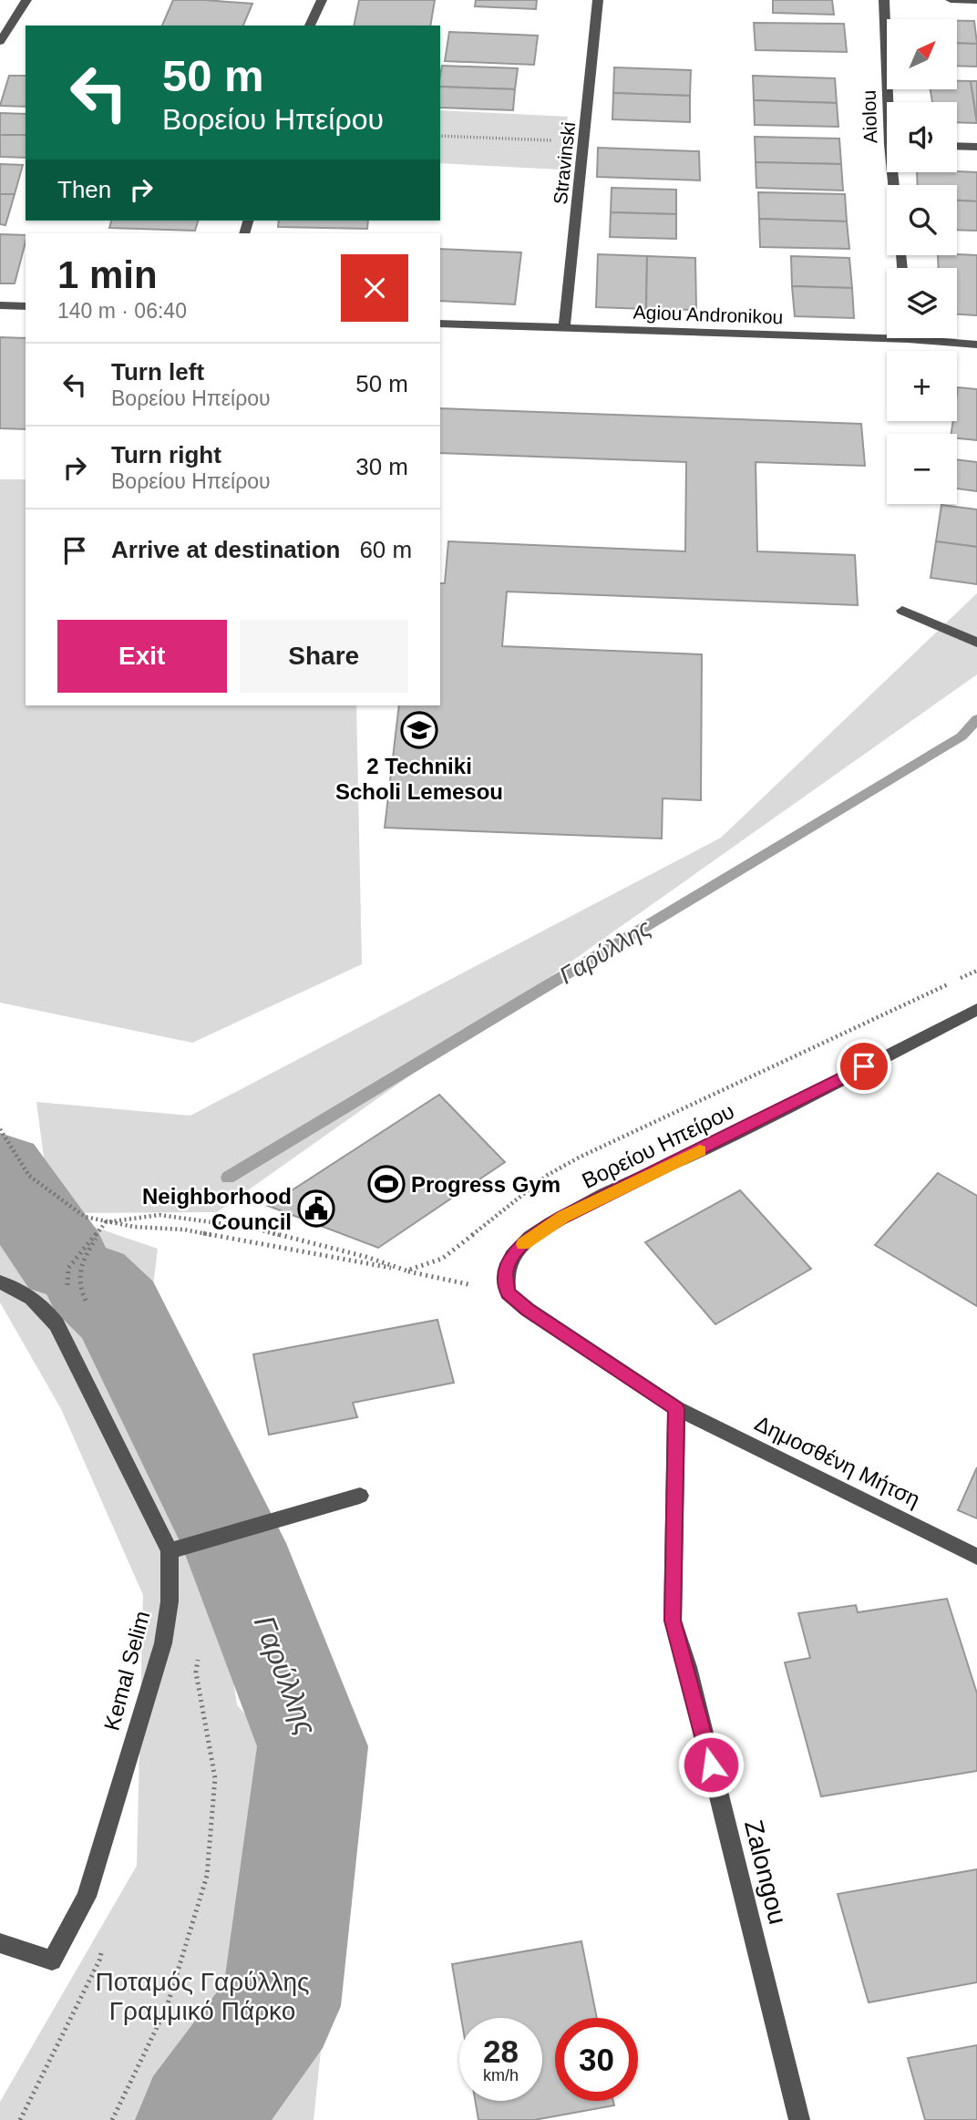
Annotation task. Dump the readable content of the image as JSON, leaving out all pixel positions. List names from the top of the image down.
{
  "streets": {
    "street": [
      "Aiolou",
      "Stravinski",
      "Agiou Andronikou",
      "Βορείου Ηπείρου",
      "Δημοσθένη Μήτση",
      "Kemal Selim",
      "Zalongou"
    ]
  },
  "crossings": [
    ["Stravinski", "Agiou Andronikou"],
    ["Δημοσθένη Μήτση", "Zalongou"]
  ],
  "water": ["Γαρύλλης"],
  "parks": ["Ποταμός Γαρύλλης Γραμμικό Πάρκο"],
  "places": {
    "school or university": ["2 Techniki Scholi Lemesou"],
    "sports": ["Progress Gym"],
    "public building": ["Neighborhood Council"]
  },
  "north": "top right",
  "page": {
    "map_buttons": ["+", "−"],
    "turn": ["50 m", "Βορείου Ηπείρου"],
    "then": "Then",
    "heading": ["1 min", "140 m · 06:40"],
    "list": [
      {
        "name": "Turn left",
        "note": "Βορείου Ηπείρου",
        "value": "50 m"
      },
      {
        "name": "Turn right",
        "note": "Βορείου Ηπείρου",
        "value": "30 m"
      },
      {
        "name": "Arrive at destination",
        "value": "60 m"
      }
    ],
    "buttons": ["Exit", "Share"],
    "speed": "28 km/h",
    "limit": "30"
  }
}
